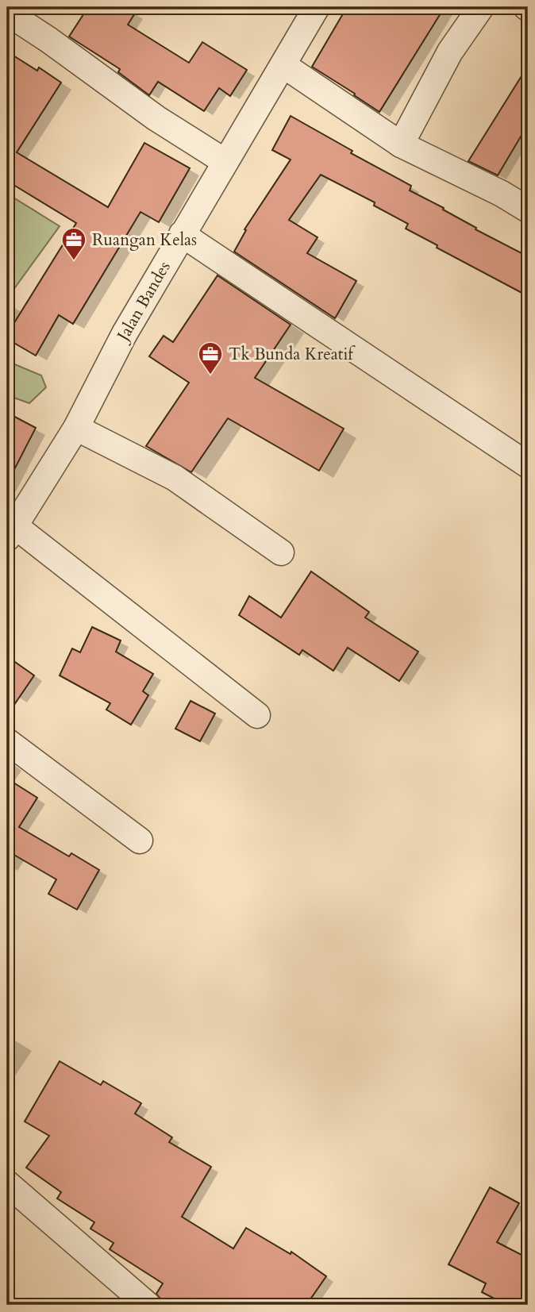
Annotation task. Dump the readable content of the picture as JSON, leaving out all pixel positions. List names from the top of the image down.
{
  "streets": {
    "street": ["Jalan Bandes"]
  },
  "places": {
    "office": ["Ruangan Kelas", "Tk Bunda Kreatif"]
  }
}
